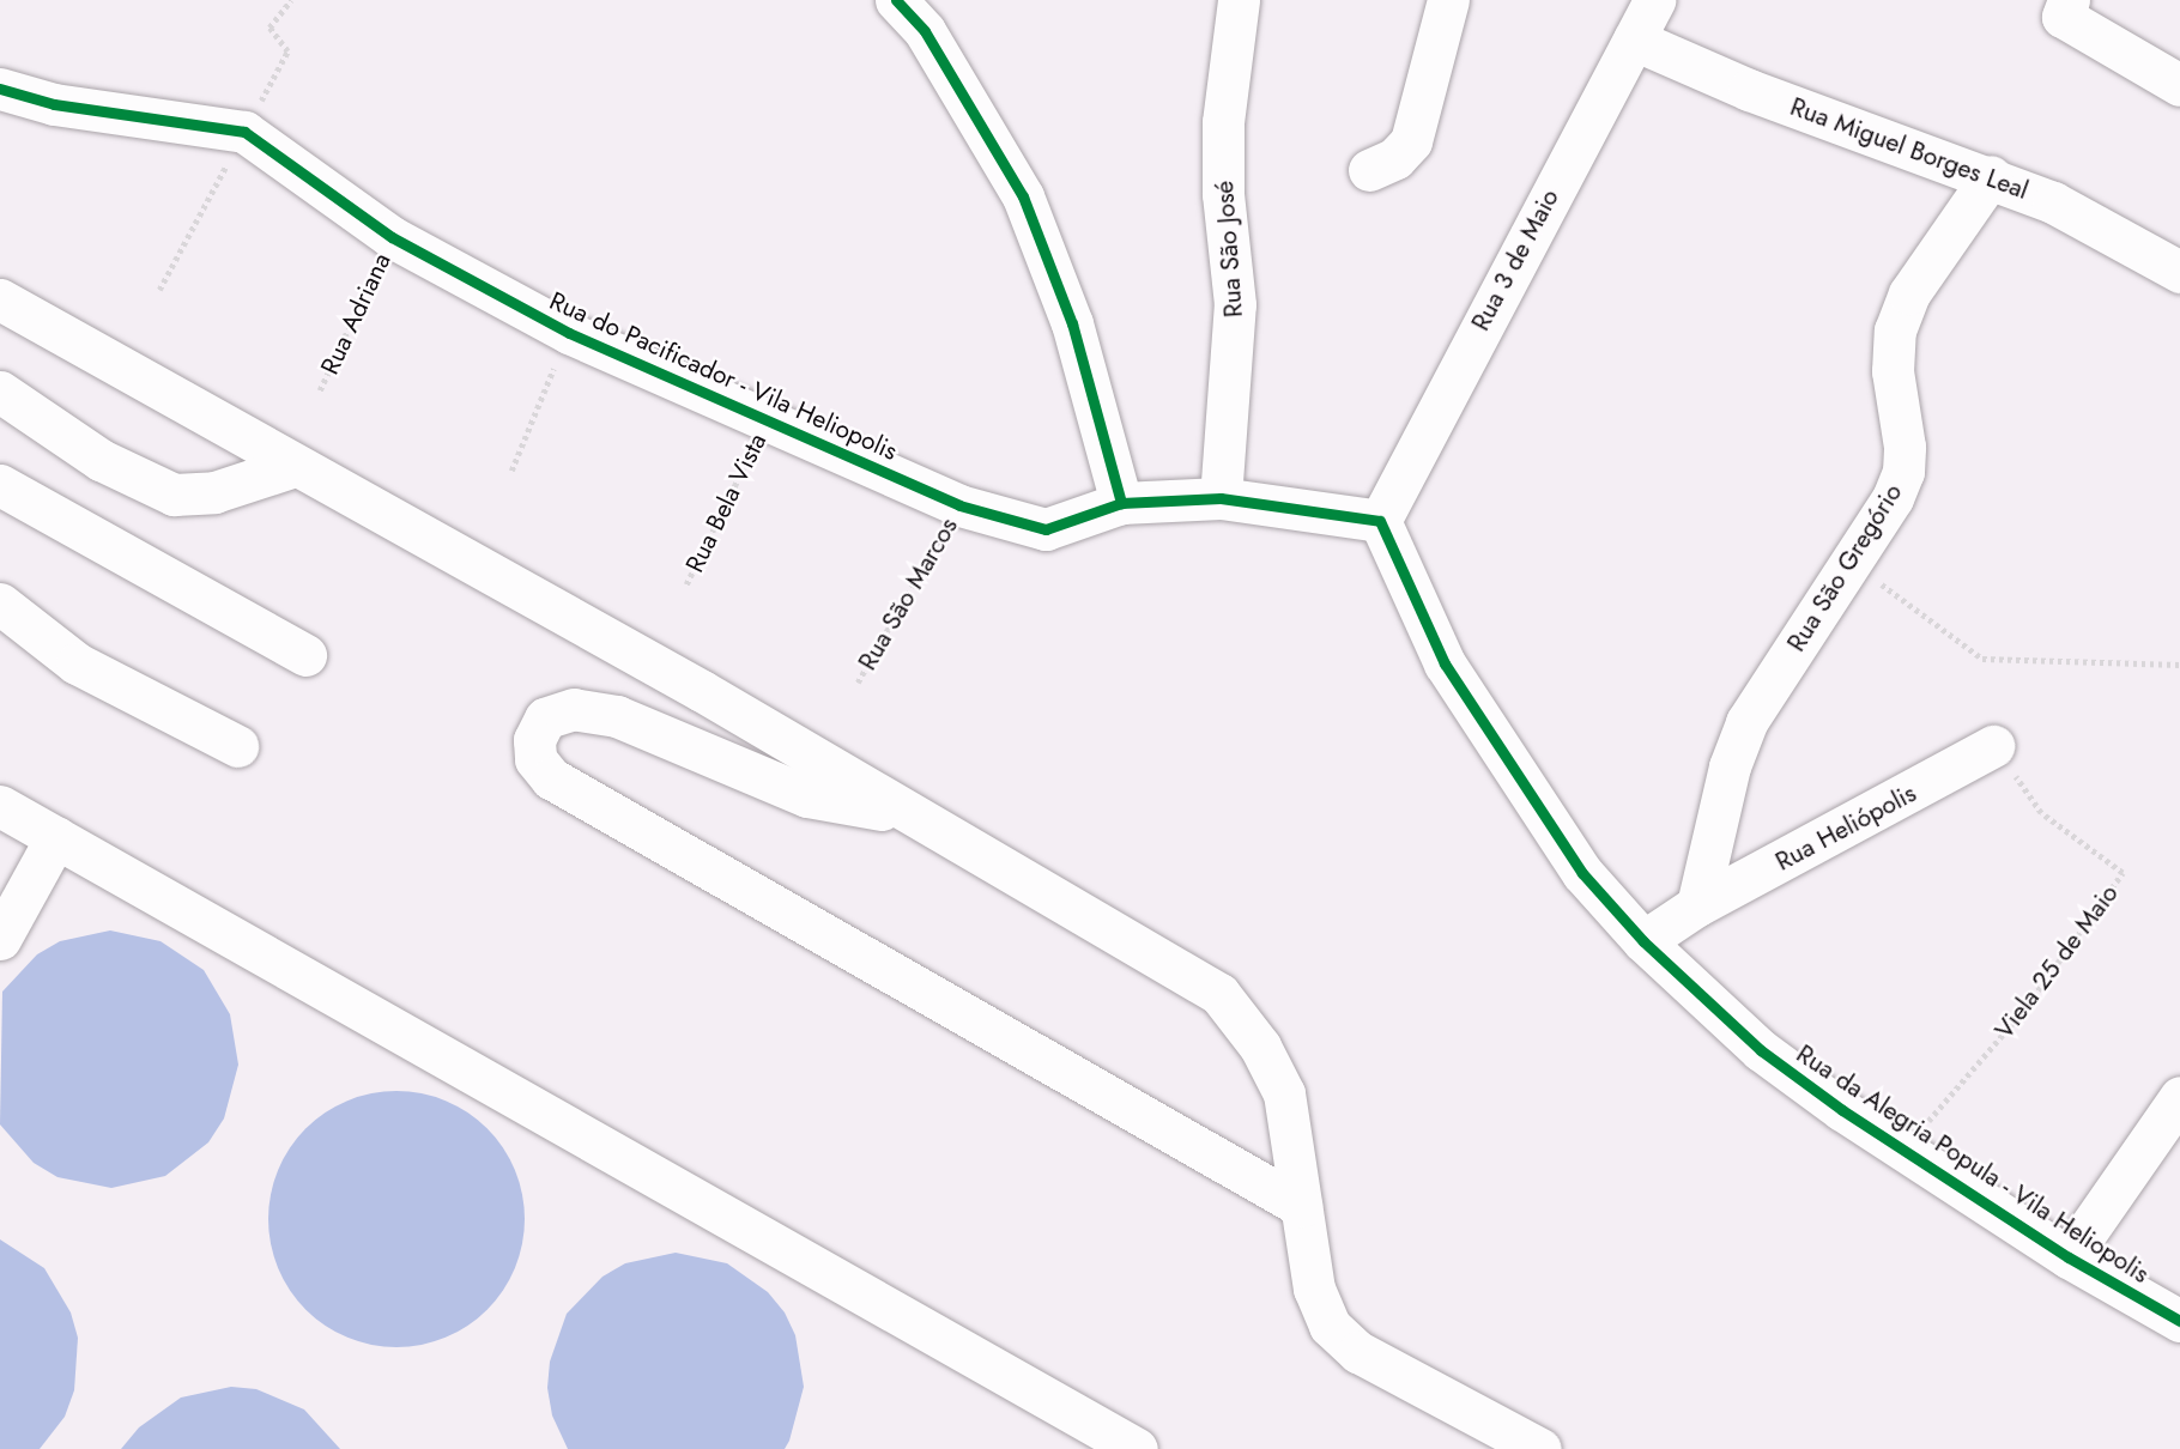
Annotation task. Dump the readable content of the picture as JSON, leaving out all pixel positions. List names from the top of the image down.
{
  "streets": {
    "street": [
      "Rua Miguel Borges Leal",
      "Rua São José",
      "Rua 3 de Maio",
      "Rua do Pacificador - Vila Heliopolis",
      "Rua São Gregório",
      "Rua Heliópolis",
      "Rua da Alegria Popula - Vila Heliopolis"
    ],
    "path": ["Rua Adriana", "Rua São Marcos", "Viela 25 de Maio"],
    "cycle path": ["Rua Bela Vista"]
  },
  "crossings": [
    ["Rua Miguel Borges Leal", "Rua 3 de Maio"],
    ["Rua Miguel Borges Leal", "Rua São Gregório"],
    ["Rua 3 de Maio", "Rua da Alegria Popula - Vila Heliopolis"],
    ["Rua Adriana", "Rua do Pacificador - Vila Heliopolis"],
    ["Rua do Pacificador - Vila Heliopolis", "Rua Bela Vista"],
    ["Rua do Pacificador - Vila Heliopolis", "Rua São Marcos"],
    ["Rua São Gregório", "Rua Heliópolis"],
    ["Rua Heliópolis", "Viela 25 de Maio"],
    ["Viela 25 de Maio", "Rua da Alegria Popula - Vila Heliopolis"]
  ]
}
